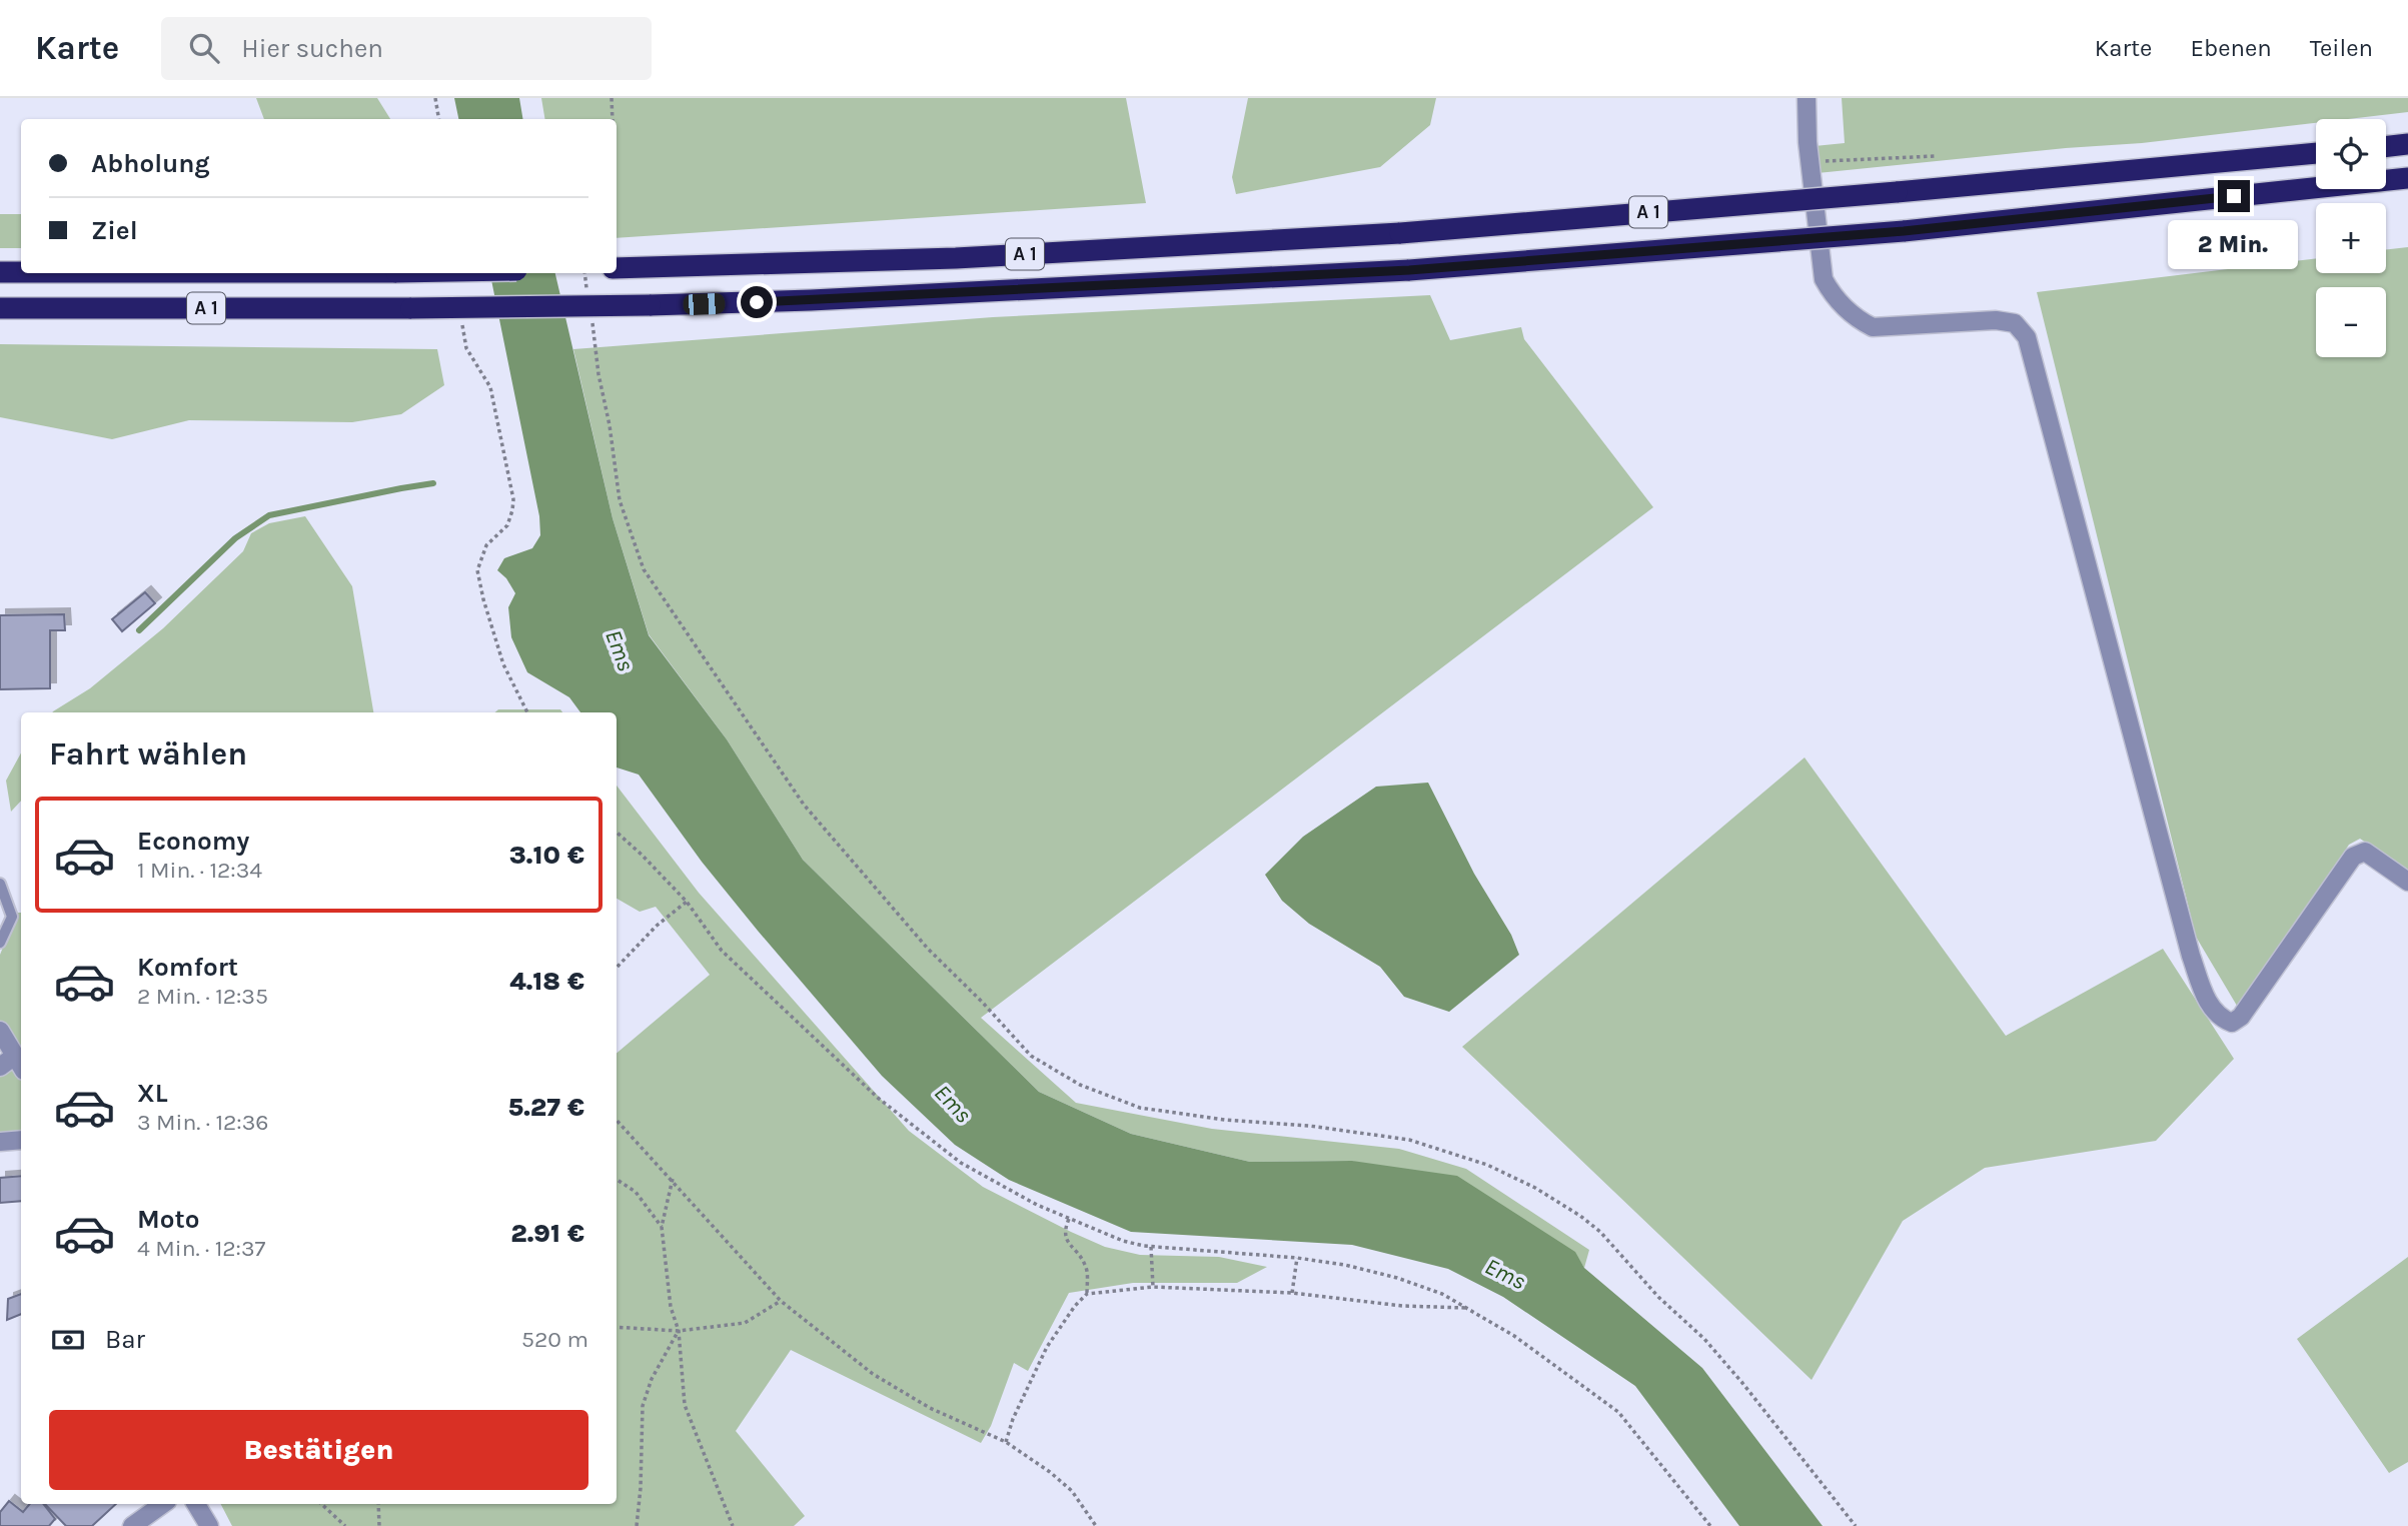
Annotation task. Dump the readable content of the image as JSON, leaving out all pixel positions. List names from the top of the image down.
{
  "streets": {
    "highway": ["A 1"]
  },
  "water": ["Ems"],
  "page": {
    "header": "Karte",
    "search": "Hier suchen",
    "nav": ["Karte", "Ebenen", "Teilen"],
    "map_buttons": ["+", "−"],
    "banner": ["Abholung", "Ziel"],
    "bubble": "2 Min.",
    "heading": "Fahrt wählen",
    "list": [
      {
        "name": "Economy",
        "note": "1 Min. · 12:34",
        "value": "3.10 €"
      },
      {
        "name": "Komfort",
        "note": "2 Min. · 12:35",
        "value": "4.18 €"
      },
      {
        "name": "XL",
        "note": "3 Min. · 12:36",
        "value": "5.27 €"
      },
      {
        "name": "Moto",
        "note": "4 Min. · 12:37",
        "value": "2.91 €"
      }
    ],
    "pay": ["Bar", "520 m"],
    "buttons": "Bestätigen"
  }
}
